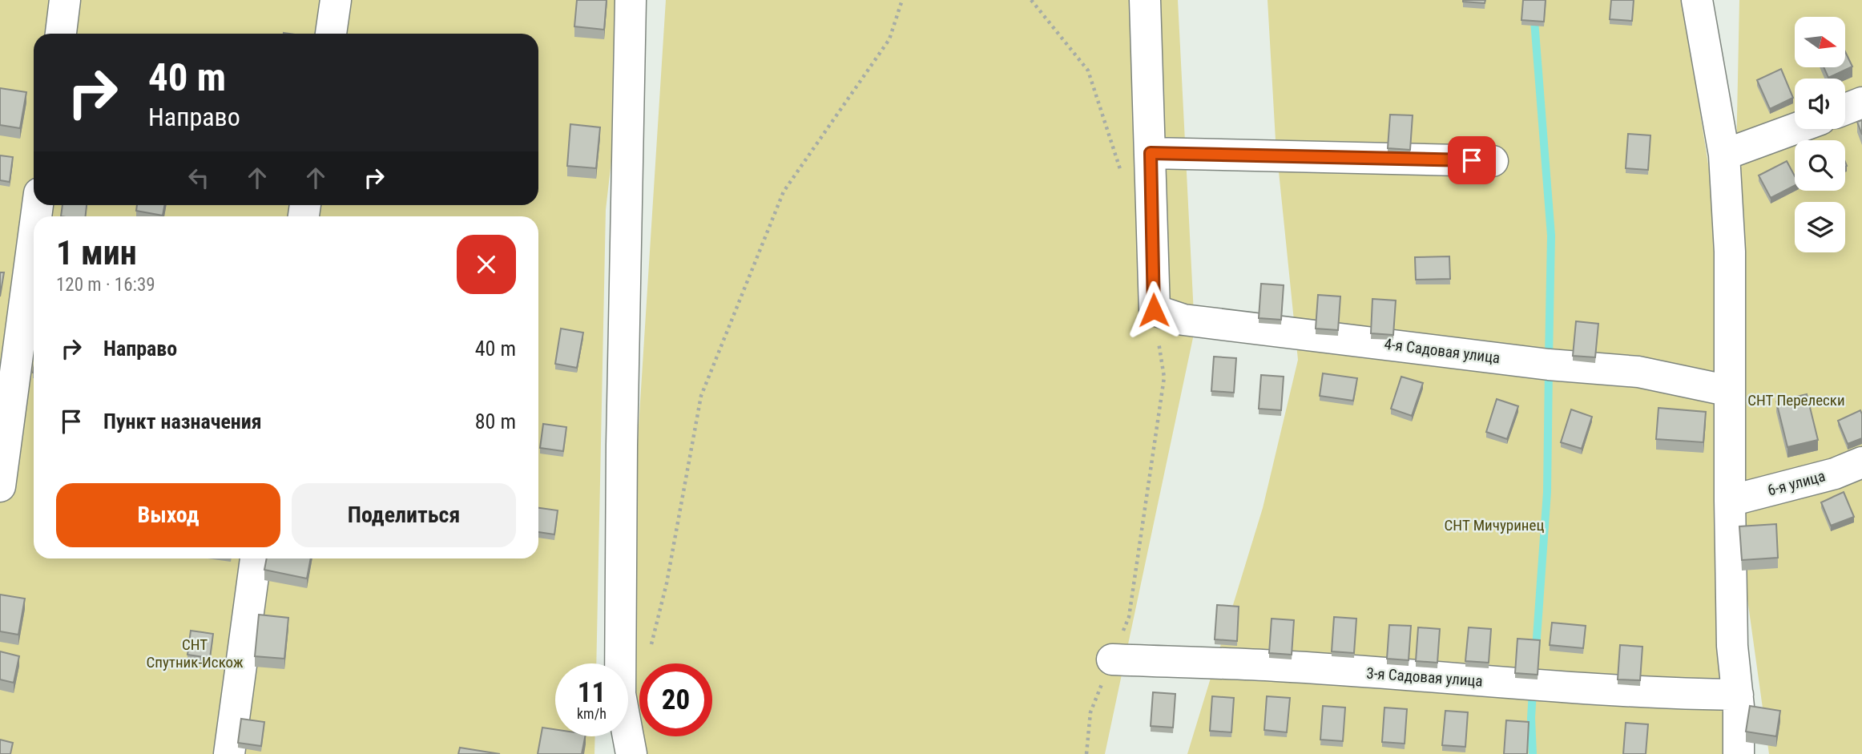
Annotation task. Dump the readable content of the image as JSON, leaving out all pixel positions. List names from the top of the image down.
{
  "streets": {
    "street": ["4-я Садовая улица", "6-я улица", "3-я Садовая улица"]
  },
  "parks": ["СНТ Перелески", "СНТ Мичуринец", "СНТ Спутник-Искож"],
  "north": "right",
  "page": {
    "turn": ["40 m", "Направо"],
    "heading": ["1 мин", "120 m · 16:39"],
    "list": [
      {
        "name": "Направо",
        "value": "40 m"
      },
      {
        "name": "Пункт назначения",
        "value": "80 m"
      }
    ],
    "buttons": ["Выход", "Поделиться"],
    "speed": "11 km/h",
    "limit": "20"
  }
}
